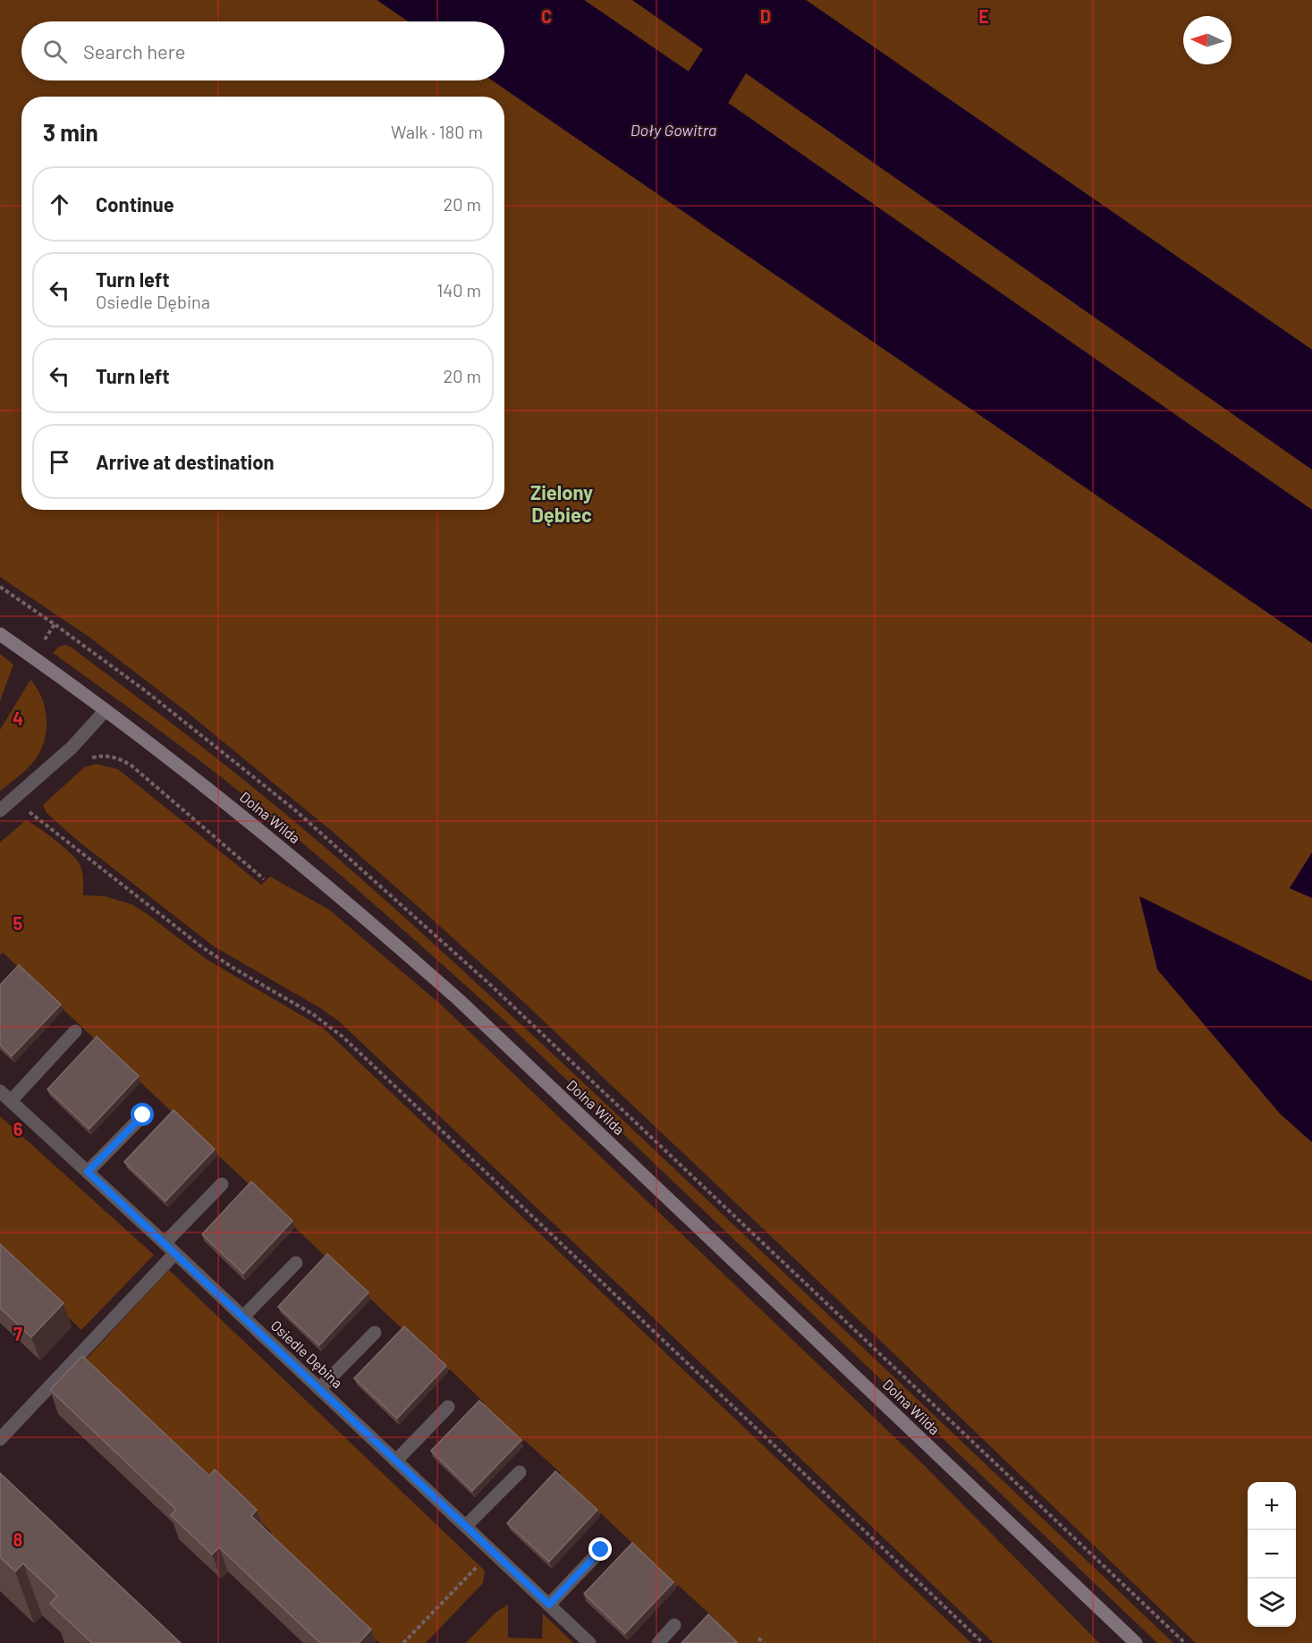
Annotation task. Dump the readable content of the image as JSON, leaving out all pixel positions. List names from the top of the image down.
{
  "streets": {
    "main road": ["Dolna Wilda"],
    "street": ["Osiedle Dębina"]
  },
  "districts": ["Zielony Dębiec"],
  "water": ["Doły Gowitra"],
  "north": "left",
  "page": {
    "search": "Search here",
    "heading": ["3 min", "Walk · 180 m"],
    "list": [
      ["Continue", "20 m"],
      ["Turn left", "Osiedle Dębina", "140 m"],
      ["Turn left", "20 m"],
      "Arrive at destination"
    ],
    "map_buttons": ["+", "−"]
  },
  "grid": {
    "columns": ["C", "D", "E"],
    "rows": [
      "4",
      "5",
      "6",
      "7",
      "8"
    ]
  }
}
